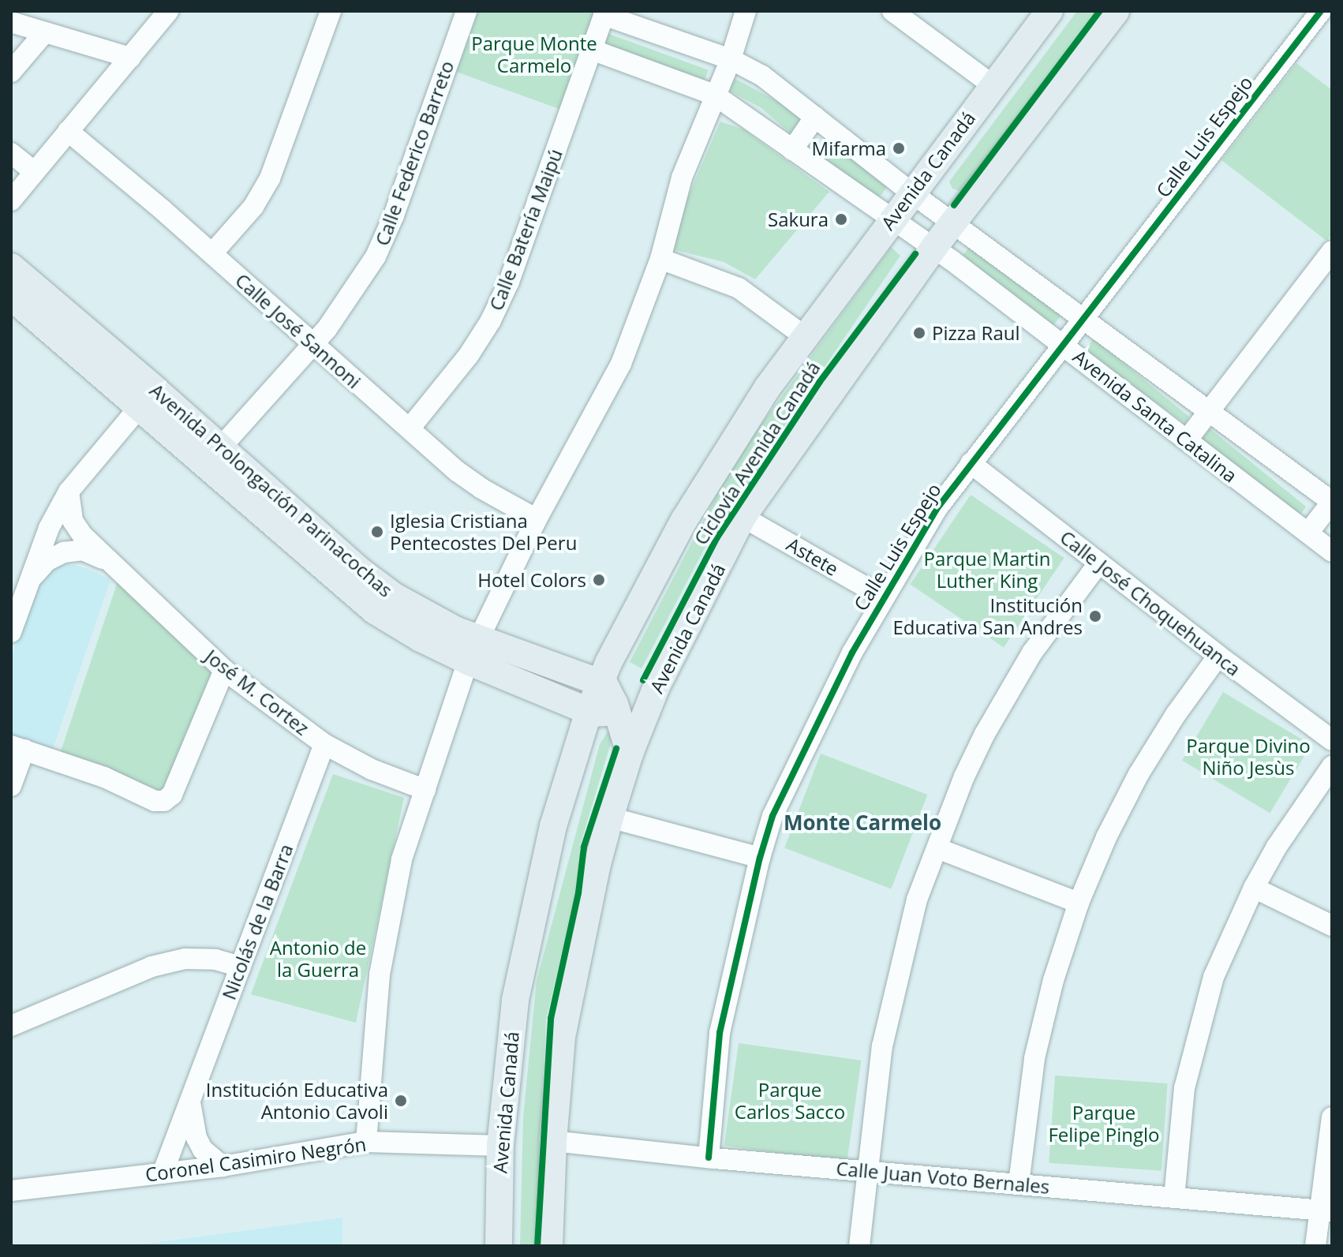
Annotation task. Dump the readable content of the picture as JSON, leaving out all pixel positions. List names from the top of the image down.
{
  "streets": {
    "main road": ["Avenida Canadá", "Avenida Prolongación Parinacochas"],
    "street": [
      "Calle Luis Espejo",
      "Calle Federico Barreto",
      "Calle Batería Maipú",
      "Calle José Sannoni",
      "Avenida Santa Catalina",
      "Astete",
      "Calle José Choquehuanca",
      "José M. Cortez",
      "Nicolás de la Barra",
      "Coronel Casimiro Negrón",
      "Calle Juan Voto Bernales"
    ],
    "cycle path": ["Ciclovía Avenida Canadá"]
  },
  "crossings": [
    ["Calle Luis Espejo", "Avenida Santa Catalina"],
    ["Calle Luis Espejo", "Astete"],
    ["Calle Luis Espejo", "Calle José Choquehuanca"],
    ["Calle Luis Espejo", "Calle Juan Voto Bernales"],
    ["Calle Federico Barreto", "Calle José Sannoni"],
    ["Calle Federico Barreto", "Avenida Prolongación Parinacochas"],
    ["Avenida Canadá", "Avenida Santa Catalina"],
    ["Avenida Canadá", "Avenida Prolongación Parinacochas"],
    ["Avenida Canadá", "Astete"],
    ["Avenida Canadá", "Coronel Casimiro Negrón"],
    ["Avenida Canadá", "Calle Juan Voto Bernales"],
    ["Calle Batería Maipú", "Calle José Sannoni"],
    ["Calle Batería Maipú", "Avenida Santa Catalina"],
    ["José M. Cortez", "Nicolás de la Barra"],
    ["Nicolás de la Barra", "Coronel Casimiro Negrón"]
  ],
  "districts": ["Monte Carmelo"],
  "parks": [
    "Parque Monte Carmelo",
    "Parque Martin Luther King",
    "Parque Divino Niño Jesùs",
    "Antonio de la Guerra",
    "Parque Carlos Sacco",
    "Parque Felipe Pinglo"
  ],
  "places": [
    "Mifarma",
    "Sakura",
    "Pizza Raul",
    "Iglesia Cristiana Pentecostes Del Peru",
    "Hotel Colors",
    "Institución Educativa San Andres",
    "Institución Educativa Antonio Cavoli"
  ]
}
